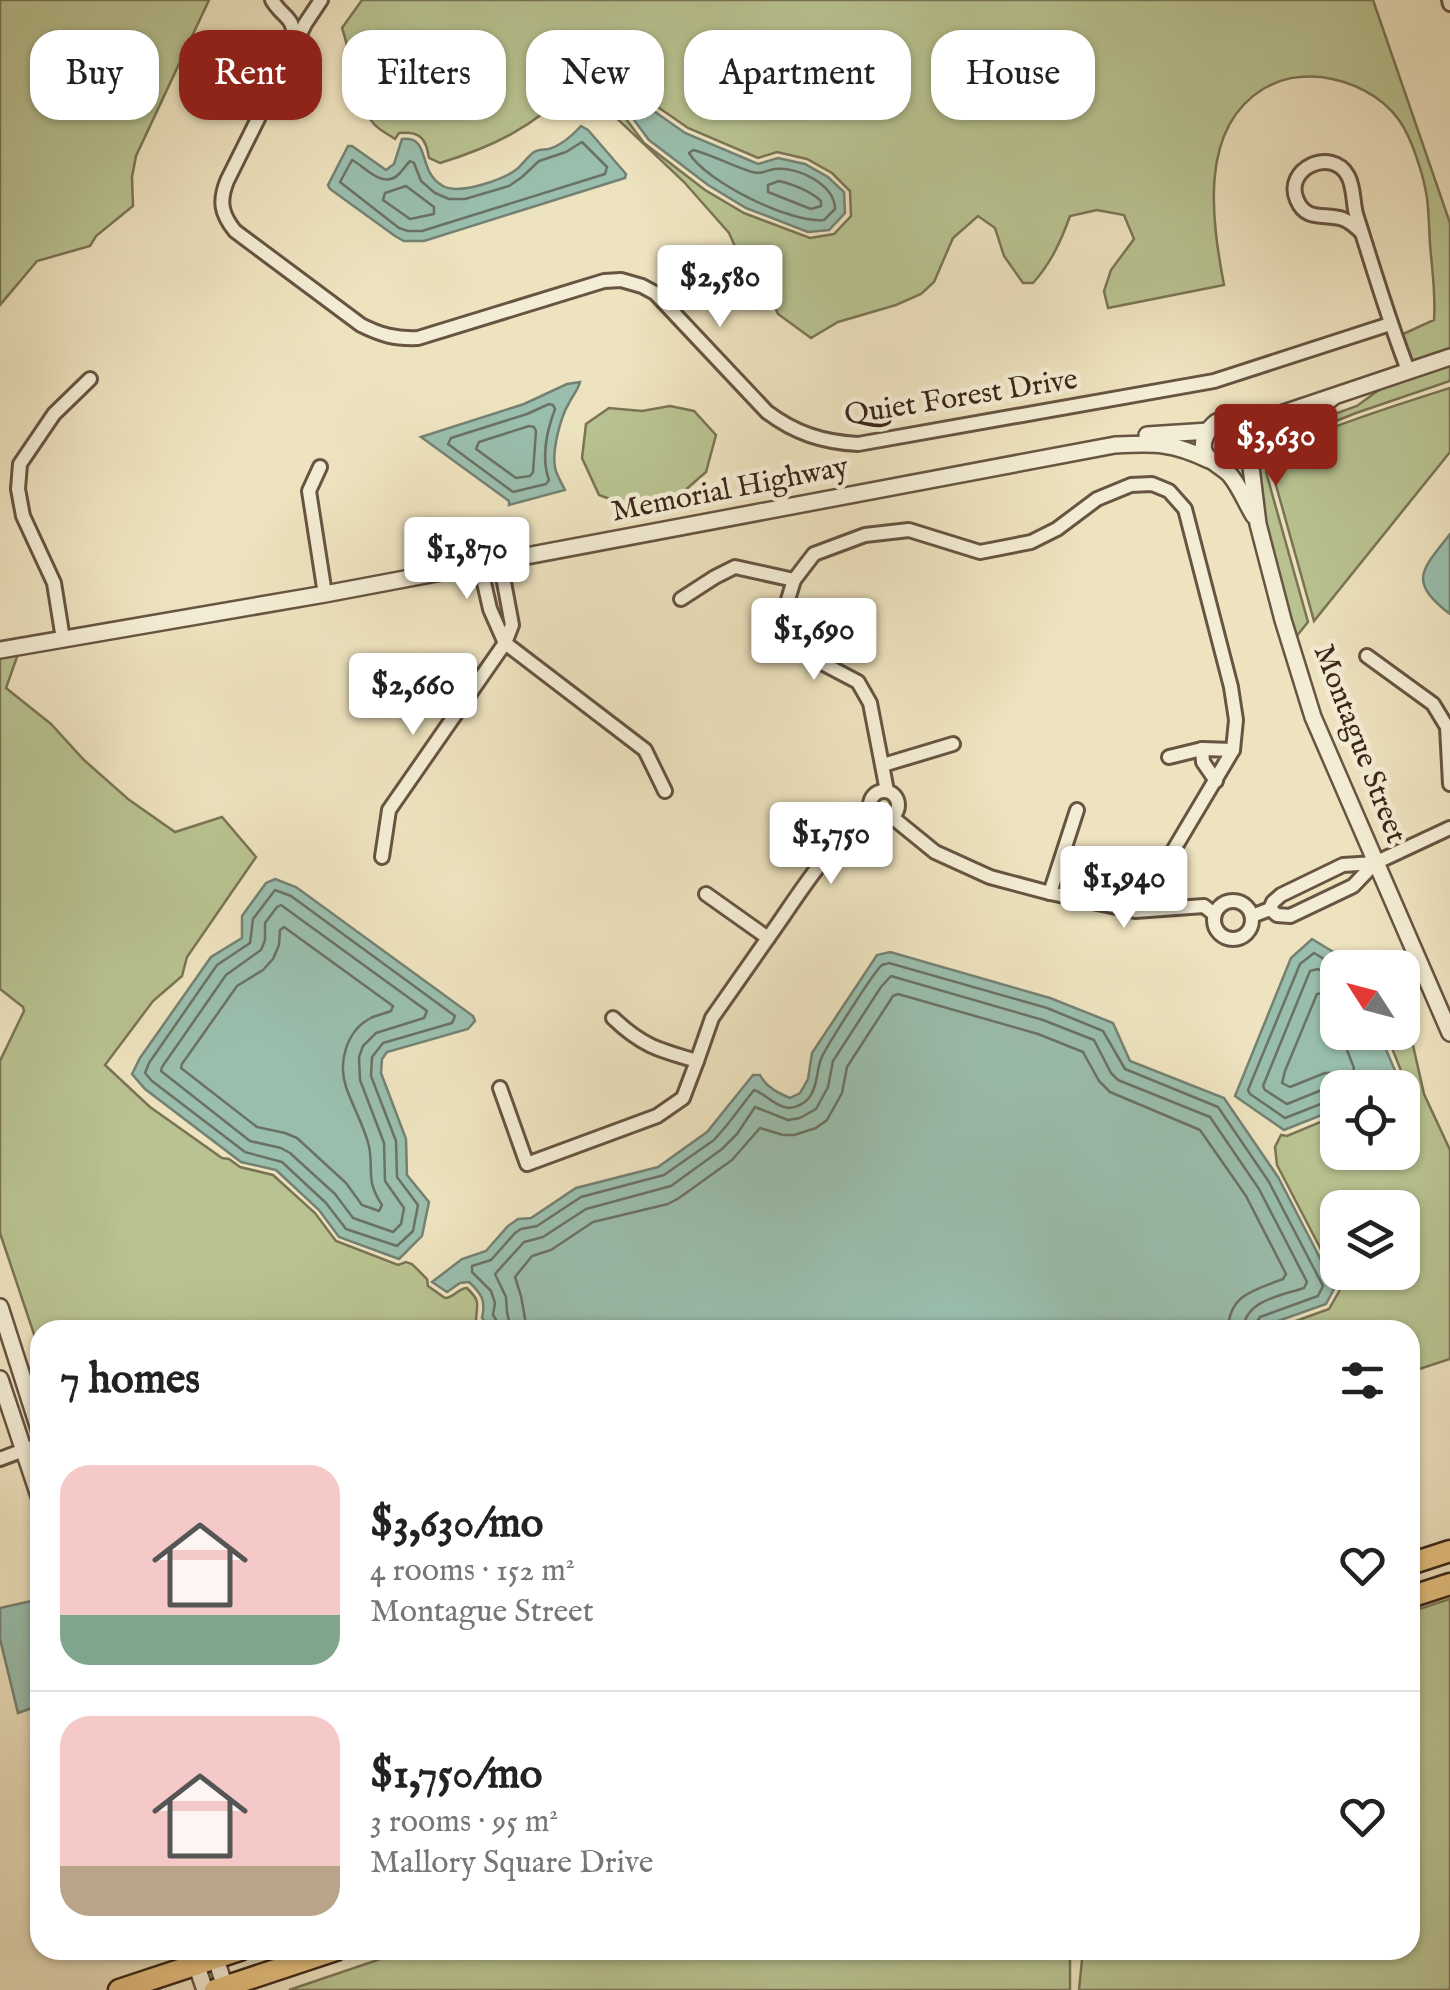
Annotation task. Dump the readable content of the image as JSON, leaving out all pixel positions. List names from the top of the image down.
{
  "streets": {
    "street": ["Quiet Forest Drive", "Memorial Highway", "Montague Street"]
  },
  "crossings": [
    ["Memorial Highway", "Montague Street"]
  ],
  "north": "top left",
  "page": {
    "chip": [
      "Buy",
      "Rent",
      "Filters",
      "New",
      "Apartment",
      "House"
    ],
    "price": [
      "$2,580",
      "$3,630",
      "$1,870",
      "$1,690",
      "$2,660",
      "$1,750",
      "$1,940"
    ],
    "heading": "7 homes",
    "list": [
      {
        "name": "$3,630/mo",
        "note": "4 rooms · 152 m² · Montague Street"
      },
      {
        "name": "$1,750/mo",
        "note": "3 rooms · 95 m² · Mallory Square Drive"
      }
    ]
  }
}
